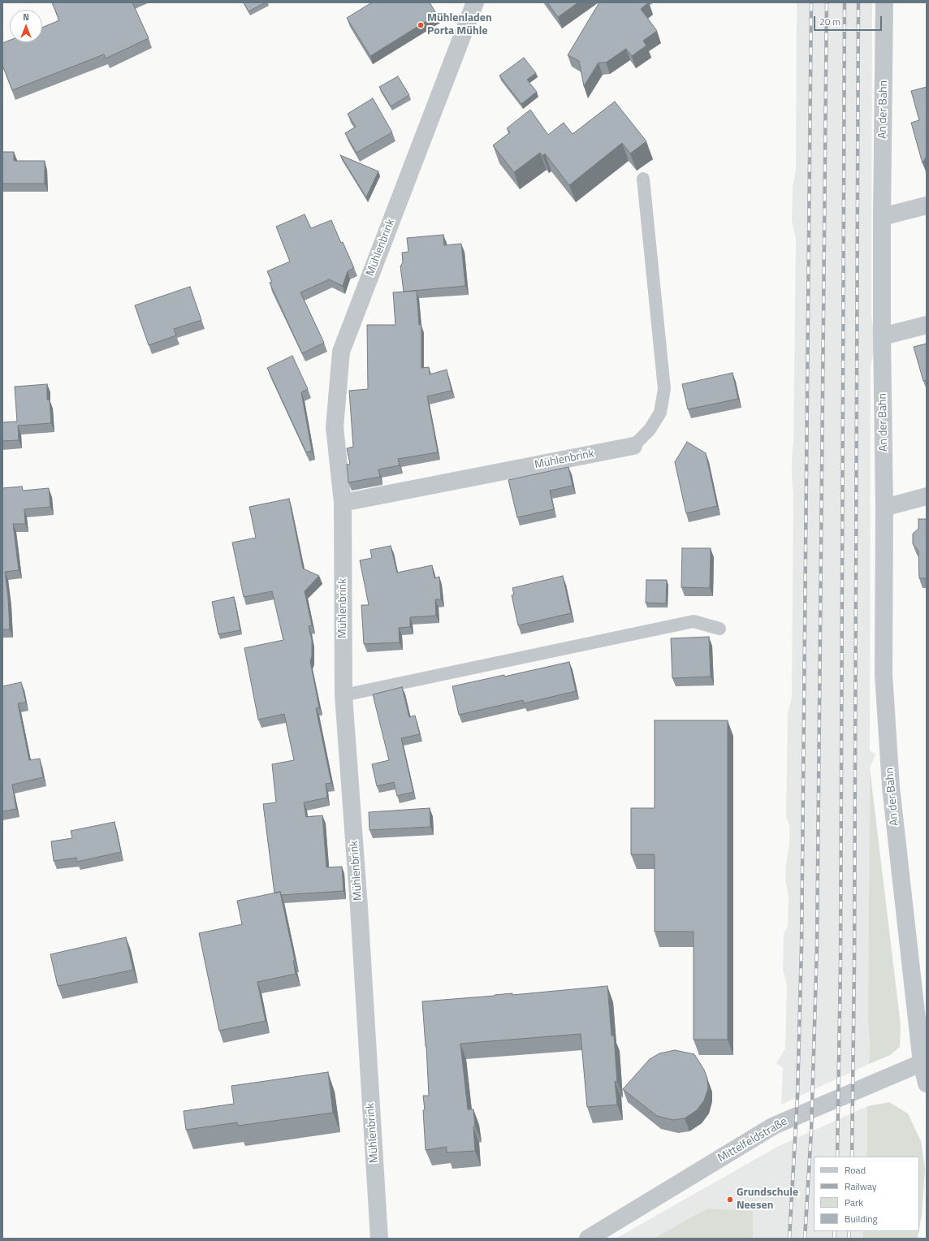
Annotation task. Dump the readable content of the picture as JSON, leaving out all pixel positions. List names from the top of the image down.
{
  "streets": {
    "street": ["An der Bahn", "Mühlenbrink", "Mittelfeldstraße"]
  },
  "crossings": [
    ["An der Bahn", "Mittelfeldstraße"]
  ],
  "places": ["Mühlenladen Porta Mühle", "Grundschule Neesen"],
  "legend": [
    "Road",
    "Railway",
    "Park",
    "Building"
  ],
  "scale_bar": "20 m",
  "north": "top"
}
